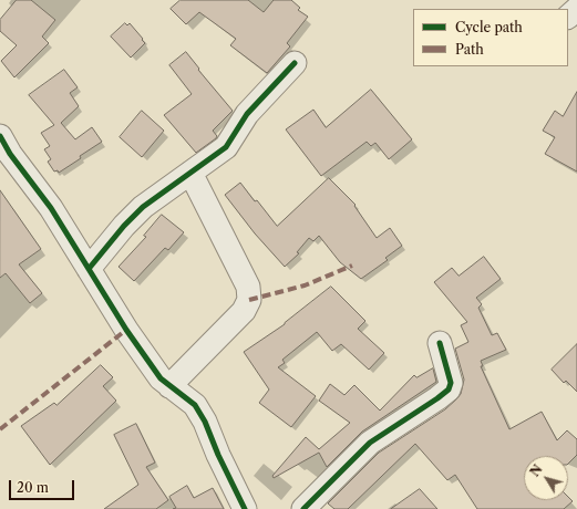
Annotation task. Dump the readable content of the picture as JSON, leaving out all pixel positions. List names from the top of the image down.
{
  "legend": ["Cycle path", "Path"],
  "scale_bar": "20 m",
  "north": "top left"
}
